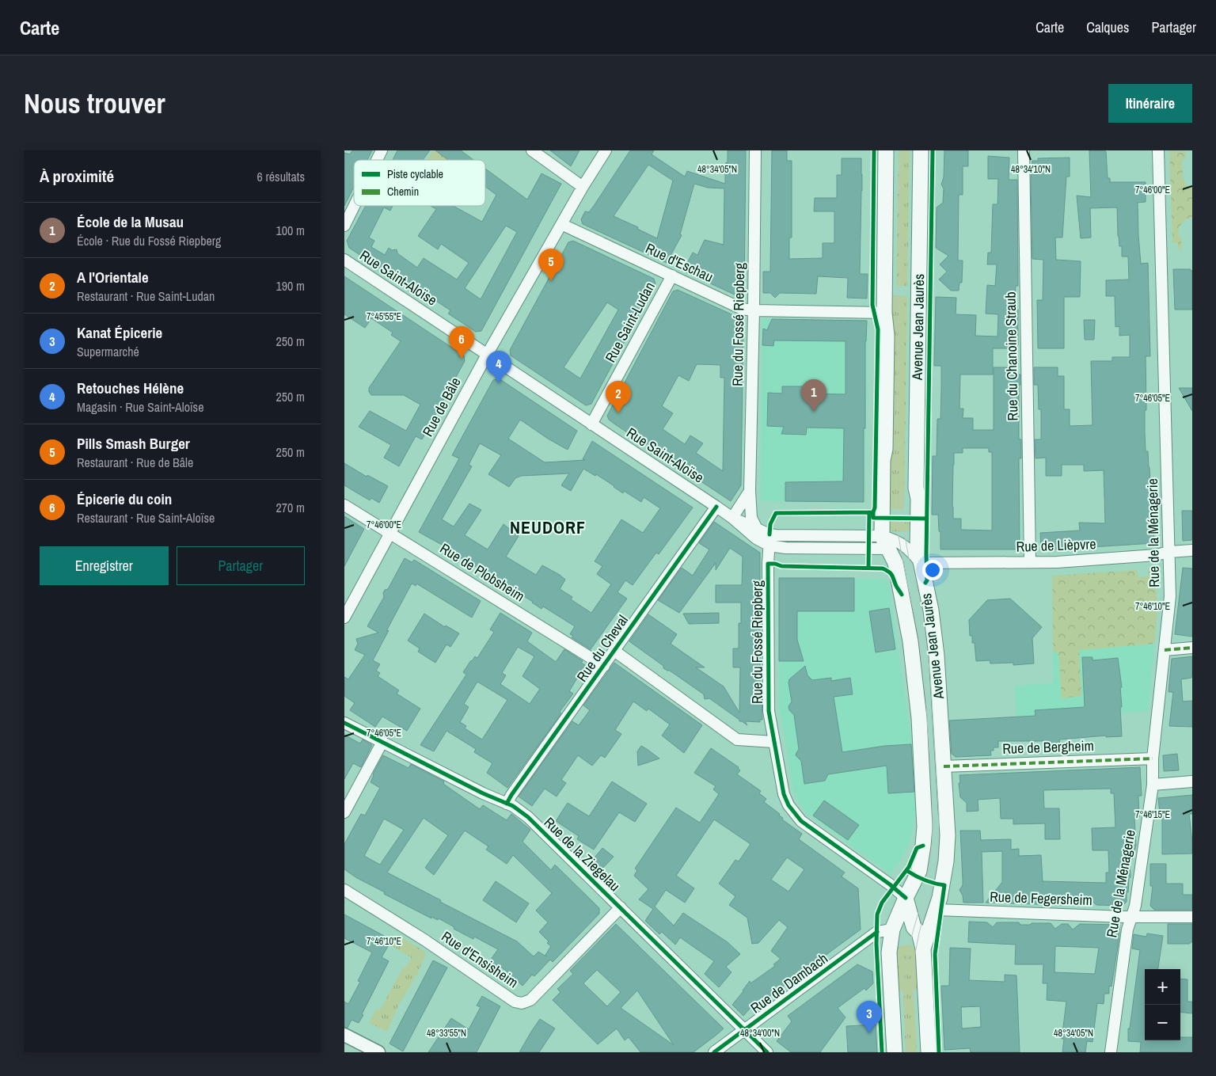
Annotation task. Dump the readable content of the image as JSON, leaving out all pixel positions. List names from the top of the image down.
{
  "streets": {
    "main road": ["Avenue Jean Jaurès"],
    "street": [
      "Rue d'Eschau",
      "Rue Saint-Aloïse",
      "Rue Saint-Ludan",
      "Rue du Fossé Riepberg",
      "Rue du Chanoine Straub",
      "Rue de Bâle",
      "Rue de la Ménagerie",
      "Rue de Lièpvre",
      "Rue de Plobsheim",
      "Rue du Cheval",
      "Rue de Bergheim",
      "Rue de la Ziegelau",
      "Rue de Fegersheim",
      "Rue d'Ensisheim",
      "Rue de Dambach"
    ]
  },
  "crossings": [
    ["Rue d'Eschau", "Rue Saint-Ludan"],
    ["Rue d'Eschau", "Rue du Fossé Riepberg"],
    ["Rue d'Eschau", "Avenue Jean Jaurès"],
    ["Rue d'Eschau", "Rue de Bâle"],
    ["Rue Saint-Aloïse", "Rue Saint-Ludan"],
    ["Rue Saint-Aloïse", "Rue du Fossé Riepberg"],
    ["Rue Saint-Aloïse", "Avenue Jean Jaurès"],
    ["Rue Saint-Aloïse", "Rue de Bâle"],
    ["Rue Saint-Aloïse", "Rue de Lièpvre"],
    ["Rue Saint-Aloïse", "Rue du Cheval"],
    ["Rue du Fossé Riepberg", "Avenue Jean Jaurès"],
    ["Avenue Jean Jaurès", "Rue de Lièpvre"],
    ["Avenue Jean Jaurès", "Rue de Bergheim"],
    ["Avenue Jean Jaurès", "Rue de Fegersheim"],
    ["Avenue Jean Jaurès", "Rue de Dambach"],
    ["Rue du Chanoine Straub", "Rue de Lièpvre"],
    ["Rue de Bâle", "Rue de Plobsheim"],
    ["Rue de la Ménagerie", "Rue de Lièpvre"],
    ["Rue de la Ménagerie", "Rue de Bergheim"],
    ["Rue de la Ménagerie", "Rue de Fegersheim"],
    ["Rue de Plobsheim", "Rue du Cheval"],
    ["Rue du Cheval", "Rue de la Ziegelau"],
    ["Rue de la Ziegelau", "Rue d'Ensisheim"],
    ["Rue de la Ziegelau", "Rue de Dambach"]
  ],
  "districts": ["NEUDORF"],
  "legend": ["Piste cyclable", "Chemin"],
  "page": {
    "header": "Carte",
    "nav": ["Carte", "Calques", "Partager"],
    "buttons": [
      "Itinéraire",
      ["Enregistrer", "Partager"]
    ],
    "title": "Nous trouver",
    "heading": ["À proximité", "6 résultats"],
    "list": [
      {
        "mark": "1",
        "name": "École de la Musau",
        "note": "École · Rue du Fossé Riepberg",
        "value": "100 m"
      },
      {
        "mark": "2",
        "name": "A l'Orientale",
        "note": "Restaurant · Rue Saint-Ludan",
        "value": "190 m"
      },
      {
        "mark": "3",
        "name": "Kanat Épicerie",
        "note": "Supermarché",
        "value": "250 m"
      },
      {
        "mark": "4",
        "name": "Retouches Hélène",
        "note": "Magasin · Rue Saint-Aloïse",
        "value": "250 m"
      },
      {
        "mark": "5",
        "name": "Pills Smash Burger",
        "note": "Restaurant · Rue de Bâle",
        "value": "250 m"
      },
      {
        "mark": "6",
        "name": "Épicerie du coin",
        "note": "Restaurant · Rue Saint-Aloïse",
        "value": "270 m"
      }
    ],
    "pins": [
      "5",
      "6",
      "4",
      "1",
      "2",
      "3"
    ],
    "map_buttons": ["+", "−"]
  },
  "coordinates": [
    "48°34'10\"N",
    "48°34'05\"N",
    "7°46'00\"E",
    "7°45'55\"E",
    "7°46'05\"E",
    "7°46'10\"E",
    "7°46'15\"E",
    "48°33'55\"N",
    "48°34'00\"N"
  ]
}
